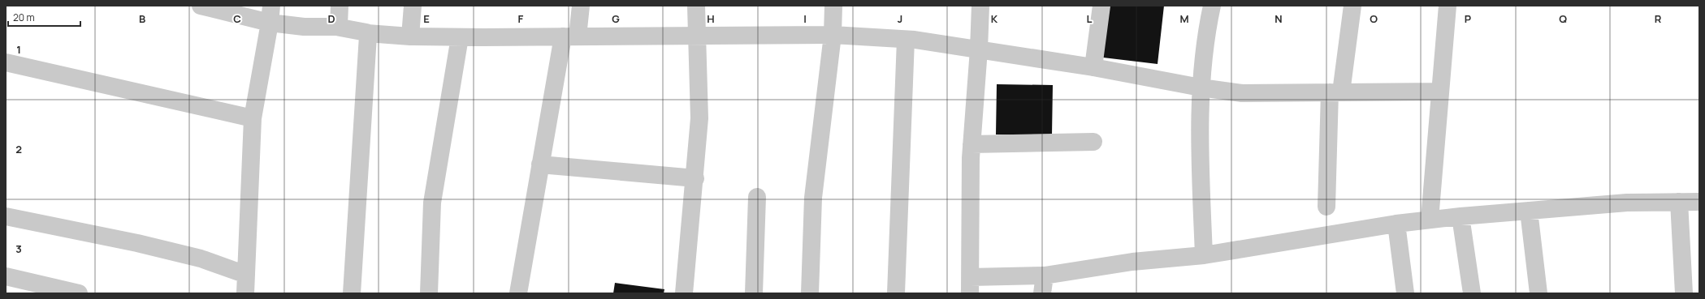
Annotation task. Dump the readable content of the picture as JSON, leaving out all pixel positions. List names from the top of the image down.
{
  "scale_bar": "20 m",
  "grid": {
    "columns": [
      "B",
      "C",
      "D",
      "E",
      "F",
      "G",
      "H",
      "I",
      "J",
      "K",
      "L",
      "M",
      "N",
      "O",
      "P",
      "Q",
      "R"
    ],
    "rows": ["1", "2", "3"]
  }
}
